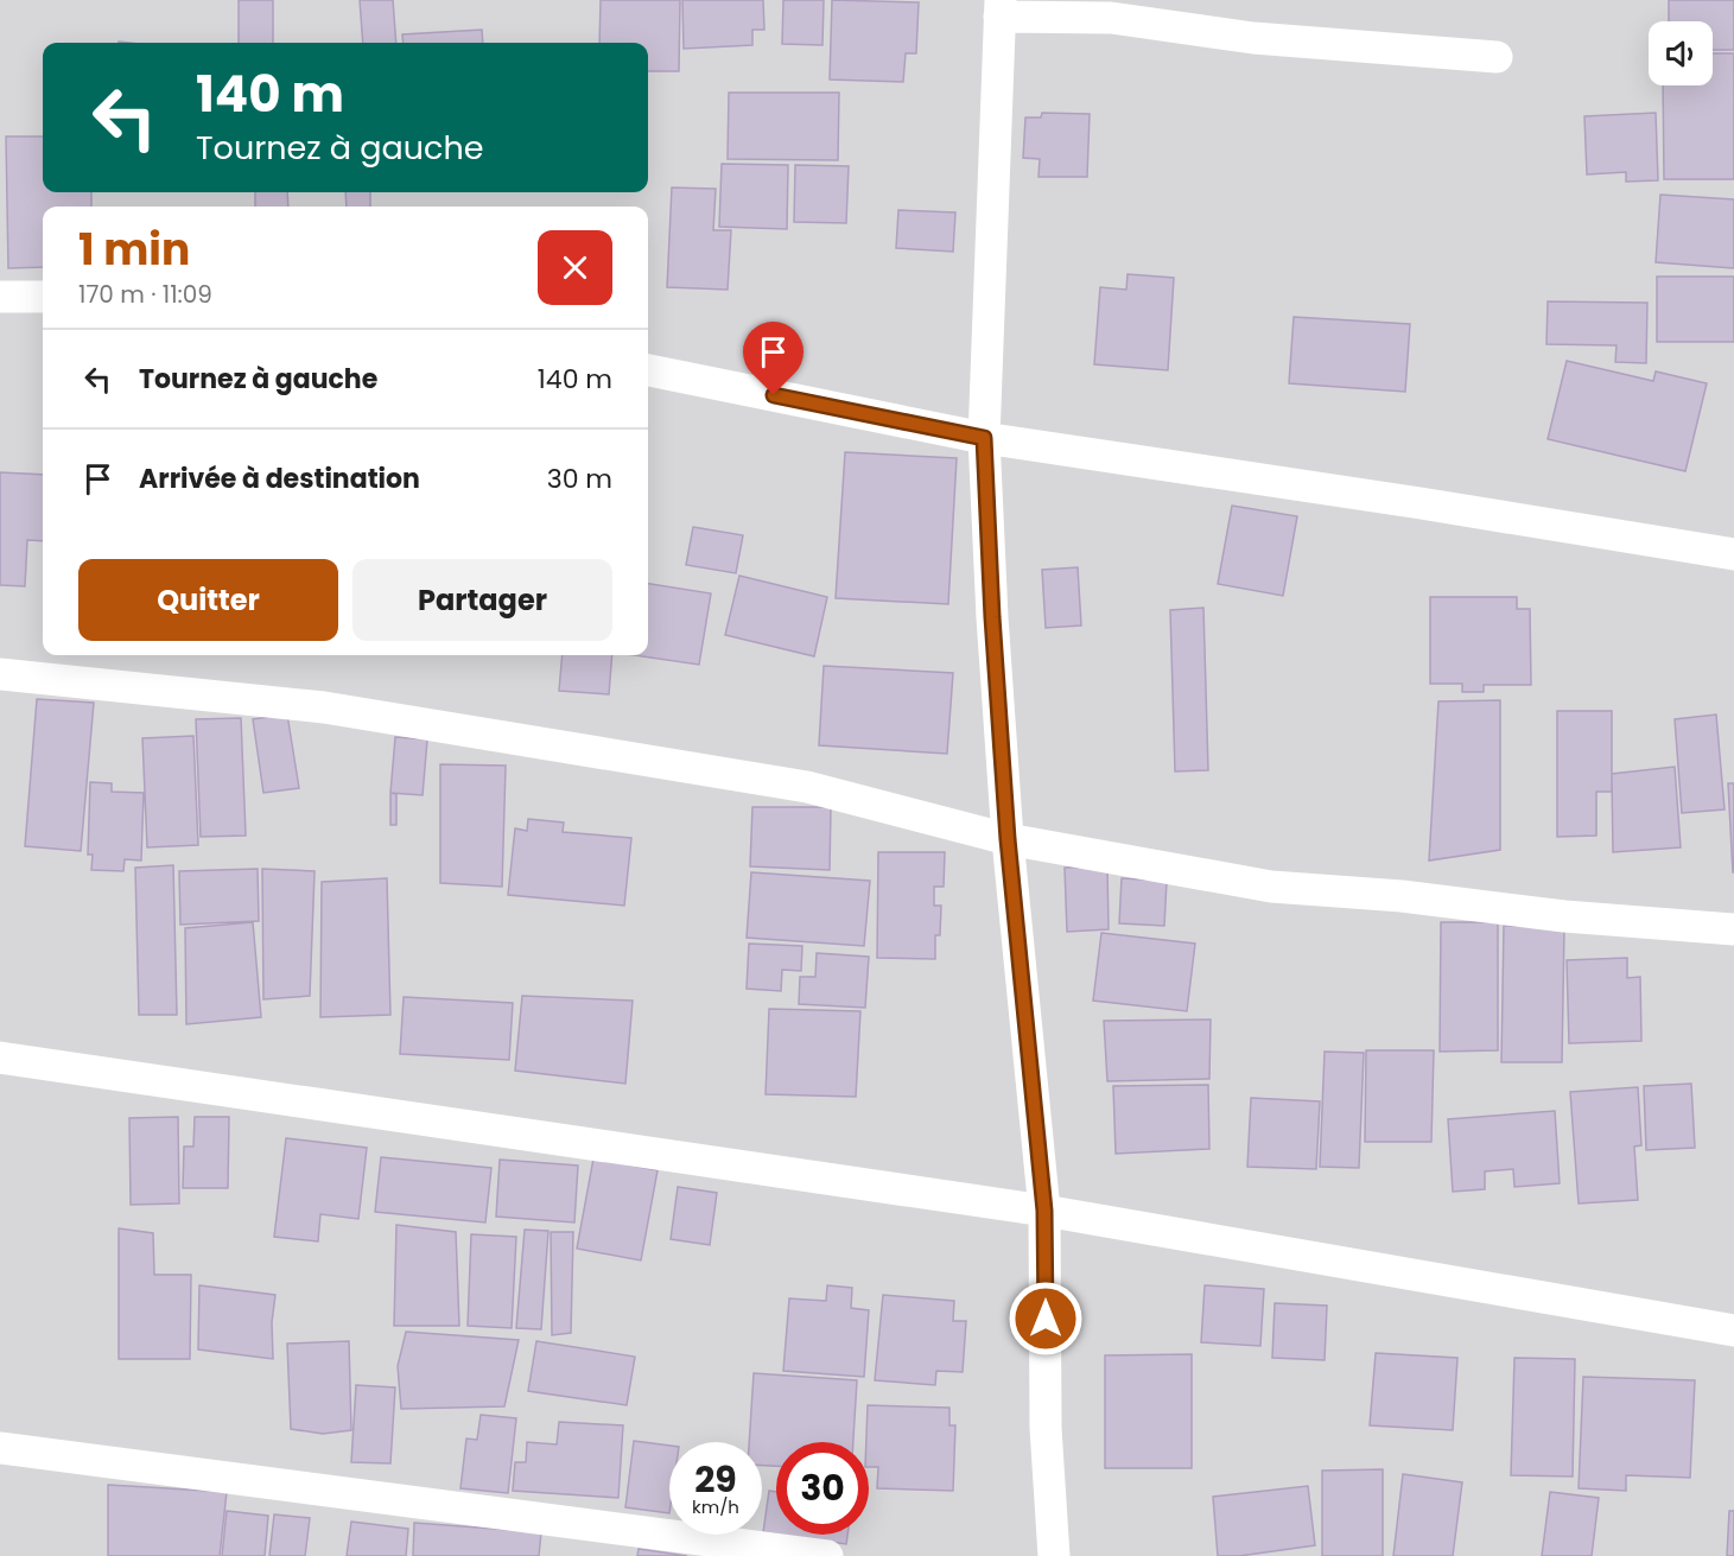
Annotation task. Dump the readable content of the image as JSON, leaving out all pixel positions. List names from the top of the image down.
{
  "page": {
    "turn": ["140 m", "Tournez à gauche"],
    "heading": ["1 min", "170 m · 11:09"],
    "list": [
      {
        "name": "Tournez à gauche",
        "value": "140 m"
      },
      {
        "name": "Arrivée à destination",
        "value": "30 m"
      }
    ],
    "buttons": ["Quitter", "Partager"],
    "speed": "29 km/h",
    "limit": "30"
  }
}
